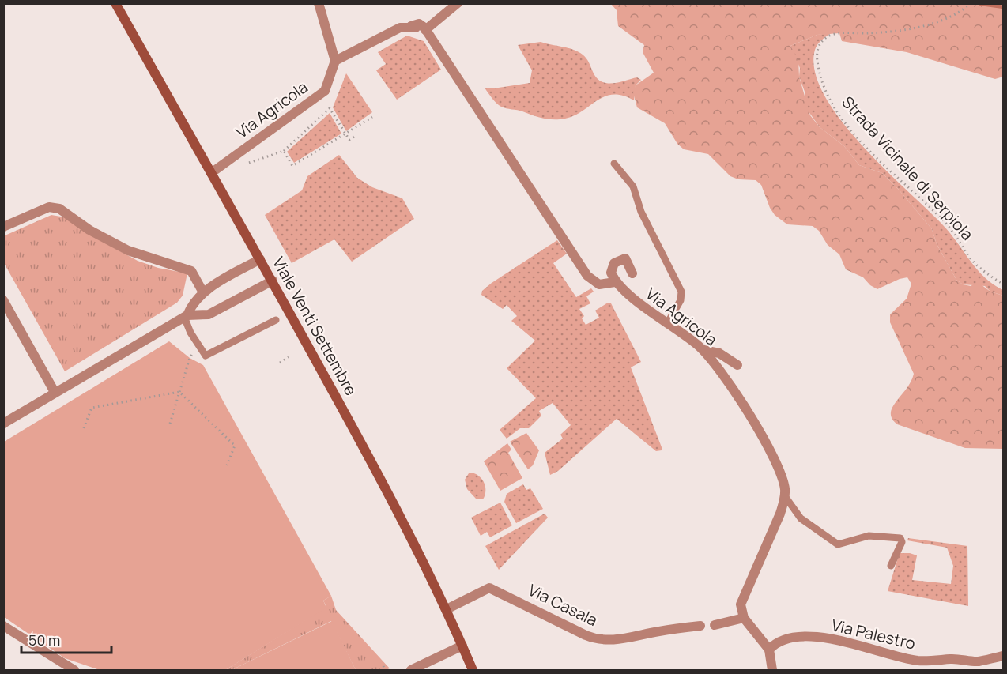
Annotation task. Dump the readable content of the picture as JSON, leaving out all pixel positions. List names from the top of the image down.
{
  "streets": {
    "main road": ["Viale Venti Settembre"],
    "street": ["Via Agricola", "Via Casala", "Via Palestro"],
    "path": ["Strada Vicinale di Serpiola"]
  },
  "crossings": [
    ["Via Agricola", "Viale Venti Settembre"],
    ["Viale Venti Settembre", "Via Casala"]
  ],
  "scale_bar": "50 m"
}
